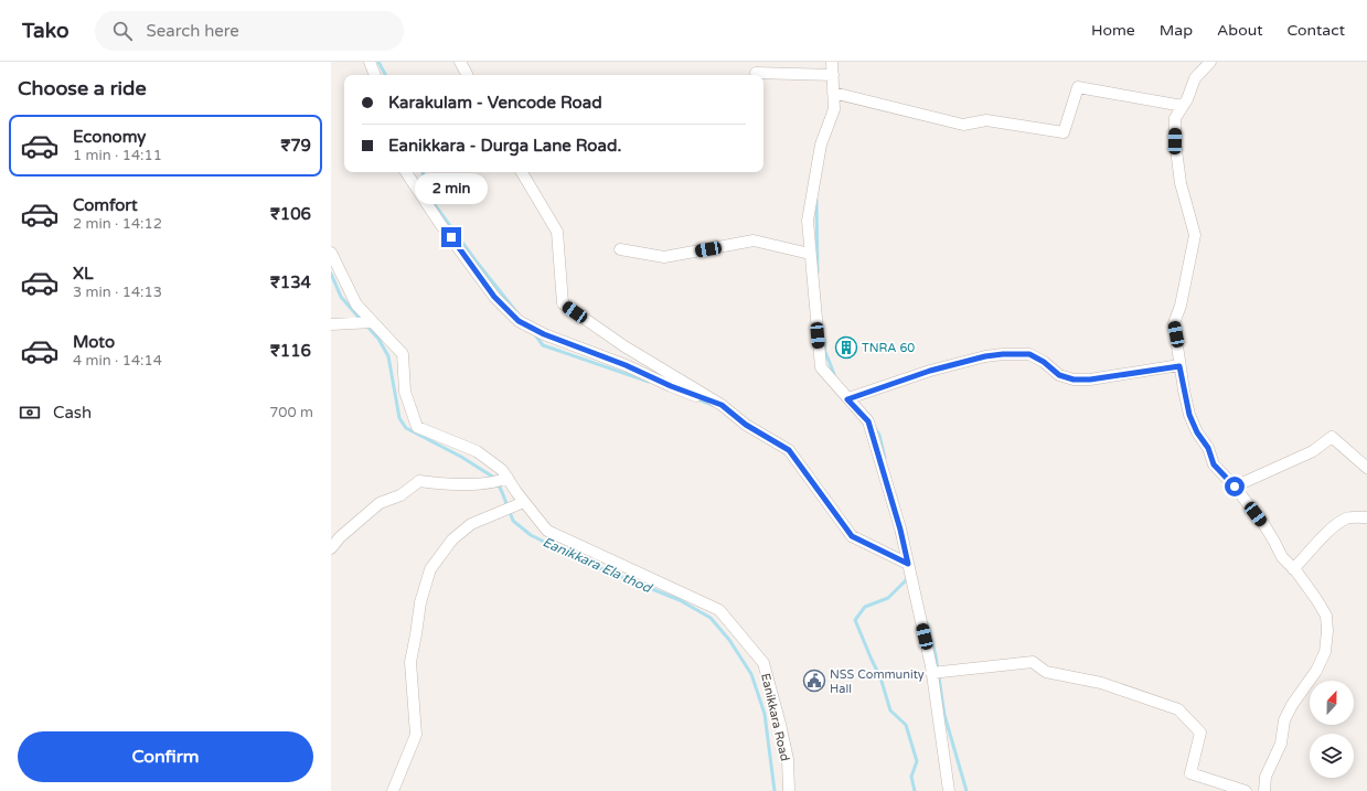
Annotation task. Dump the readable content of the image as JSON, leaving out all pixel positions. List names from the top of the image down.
{
  "streets": {
    "street": ["Eanikkara Road"]
  },
  "water": ["Eanikkara Ela thod"],
  "places": {
    "building": ["TNRA 60"],
    "public building": ["NSS Community Hall"]
  },
  "north": "top",
  "page": {
    "header": "Tako",
    "search": "Search here",
    "nav": [
      "Home",
      "Map",
      "About",
      "Contact"
    ],
    "heading": "Choose a ride",
    "banner": ["Karakulam - Vencode Road", "Eanikkara - Durga Lane Road."],
    "list": [
      {
        "name": "Economy",
        "note": "1 min · 14:11",
        "value": "₹79"
      },
      {
        "name": "Comfort",
        "note": "2 min · 14:12",
        "value": "₹106"
      },
      {
        "name": "XL",
        "note": "3 min · 14:13",
        "value": "₹134"
      },
      {
        "name": "Moto",
        "note": "4 min · 14:14",
        "value": "₹116"
      }
    ],
    "bubble": "2 min",
    "pay": ["Cash", "700 m"],
    "buttons": "Confirm"
  }
}
